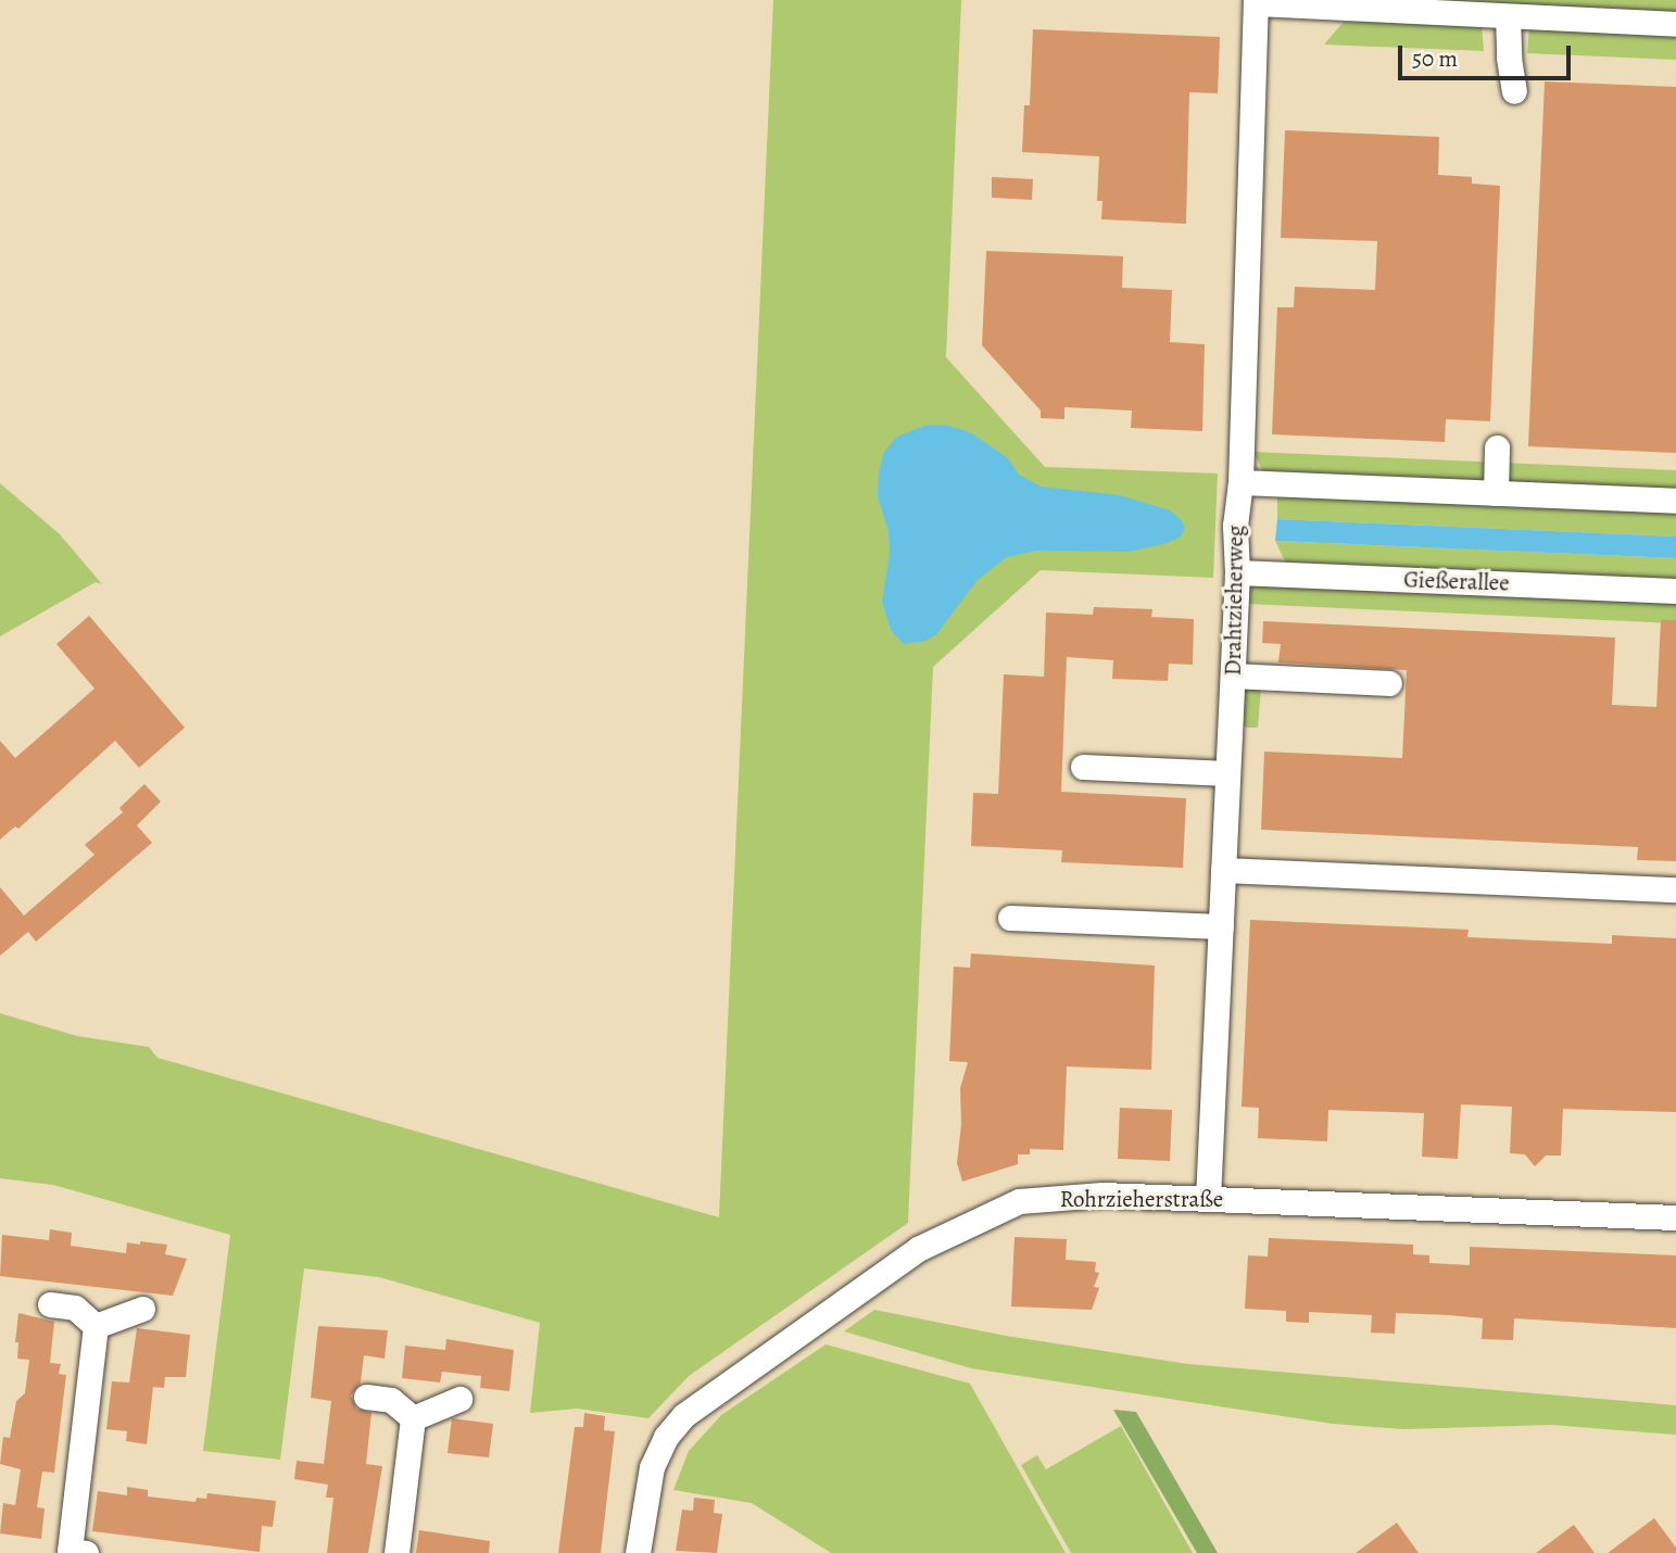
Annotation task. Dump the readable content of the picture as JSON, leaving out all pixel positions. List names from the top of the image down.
{
  "streets": {
    "street": ["Gießerallee", "Drahtzieherweg", "Rohrzieherstraße"]
  },
  "crossings": [
    ["Gießerallee", "Drahtzieherweg"],
    ["Drahtzieherweg", "Rohrzieherstraße"]
  ],
  "scale_bar": "50 m"
}
